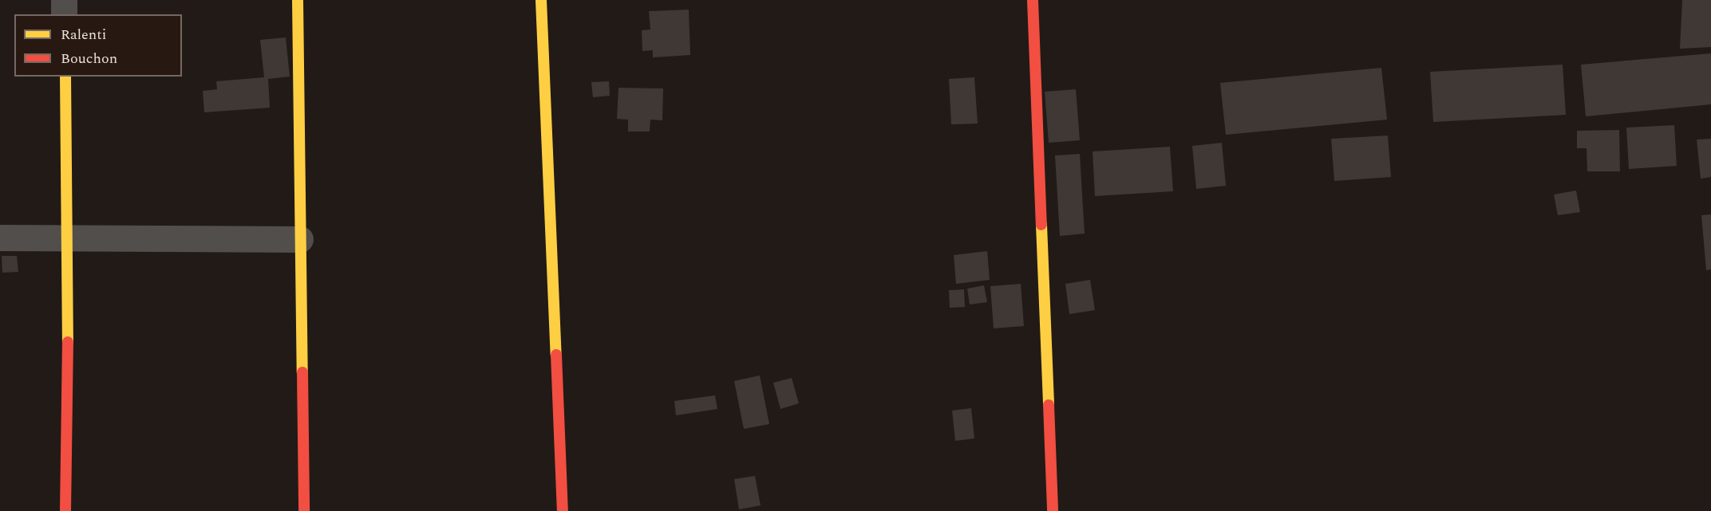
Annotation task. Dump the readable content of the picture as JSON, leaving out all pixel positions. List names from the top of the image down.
{
  "legend": ["Ralenti", "Bouchon"]
}
